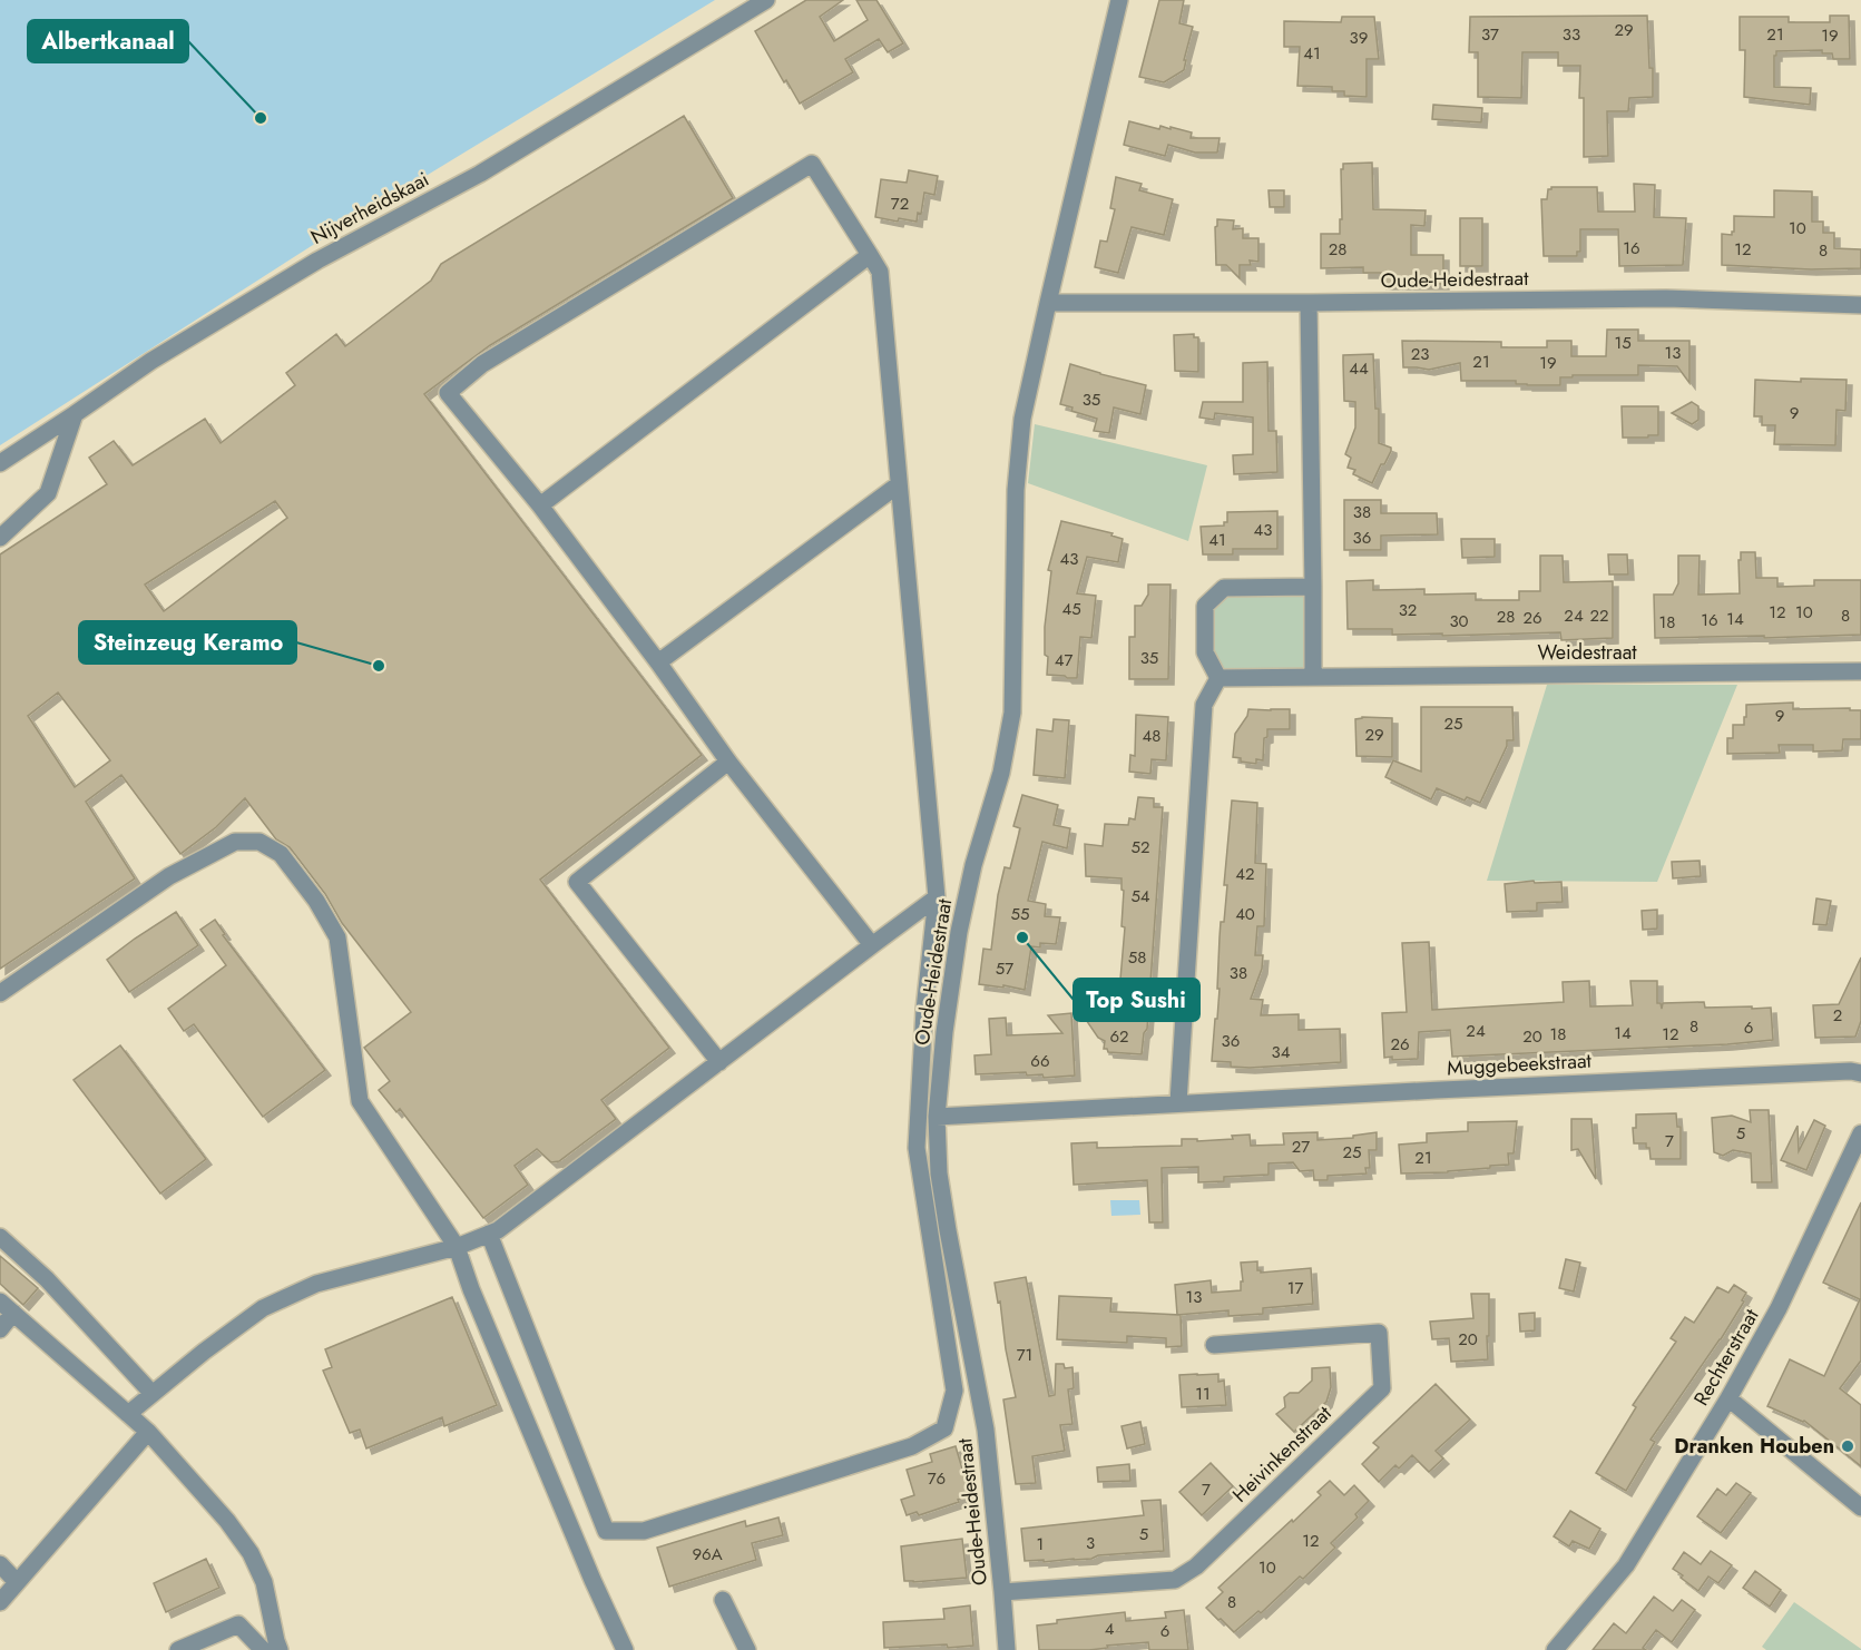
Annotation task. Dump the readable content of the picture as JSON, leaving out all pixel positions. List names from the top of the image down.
{
  "streets": {
    "street": [
      "Nijverheidskaai",
      "Oude-Heidestraat",
      "Weidestraat",
      "Muggebeekstraat",
      "Rechterstraat",
      "Heivinkenstraat"
    ]
  },
  "crossings": [
    ["Oude-Heidestraat", "Muggebeekstraat"],
    ["Oude-Heidestraat", "Heivinkenstraat"]
  ],
  "places": [
    "Albertkanaal",
    "Steinzeug Keramo",
    "Top Sushi",
    "Dranken Houben"
  ],
  "house_numbers": [
    "29",
    "37",
    "33",
    "21",
    "19",
    "39",
    "41",
    "72",
    "10",
    "16",
    "28",
    "12",
    "8",
    "15",
    "13",
    "23",
    "21",
    "19",
    "44",
    "35",
    "9",
    "38",
    "43",
    "36",
    "41",
    "43",
    "45",
    "32",
    "12",
    "10",
    "24",
    "22",
    "8",
    "28",
    "26",
    "14",
    "16",
    "30",
    "18",
    "35",
    "47",
    "9",
    "25",
    "29",
    "48",
    "52",
    "42",
    "54",
    "55",
    "40",
    "58",
    "57",
    "38",
    "2",
    "8",
    "6",
    "24",
    "14",
    "18",
    "12",
    "62",
    "20",
    "36",
    "26",
    "34",
    "66",
    "5",
    "7",
    "27",
    "25",
    "21",
    "17",
    "13",
    "20",
    "71",
    "11",
    "76",
    "7",
    "5",
    "12",
    "3",
    "1",
    "96A",
    "10",
    "8",
    "4",
    "6"
  ]
}
